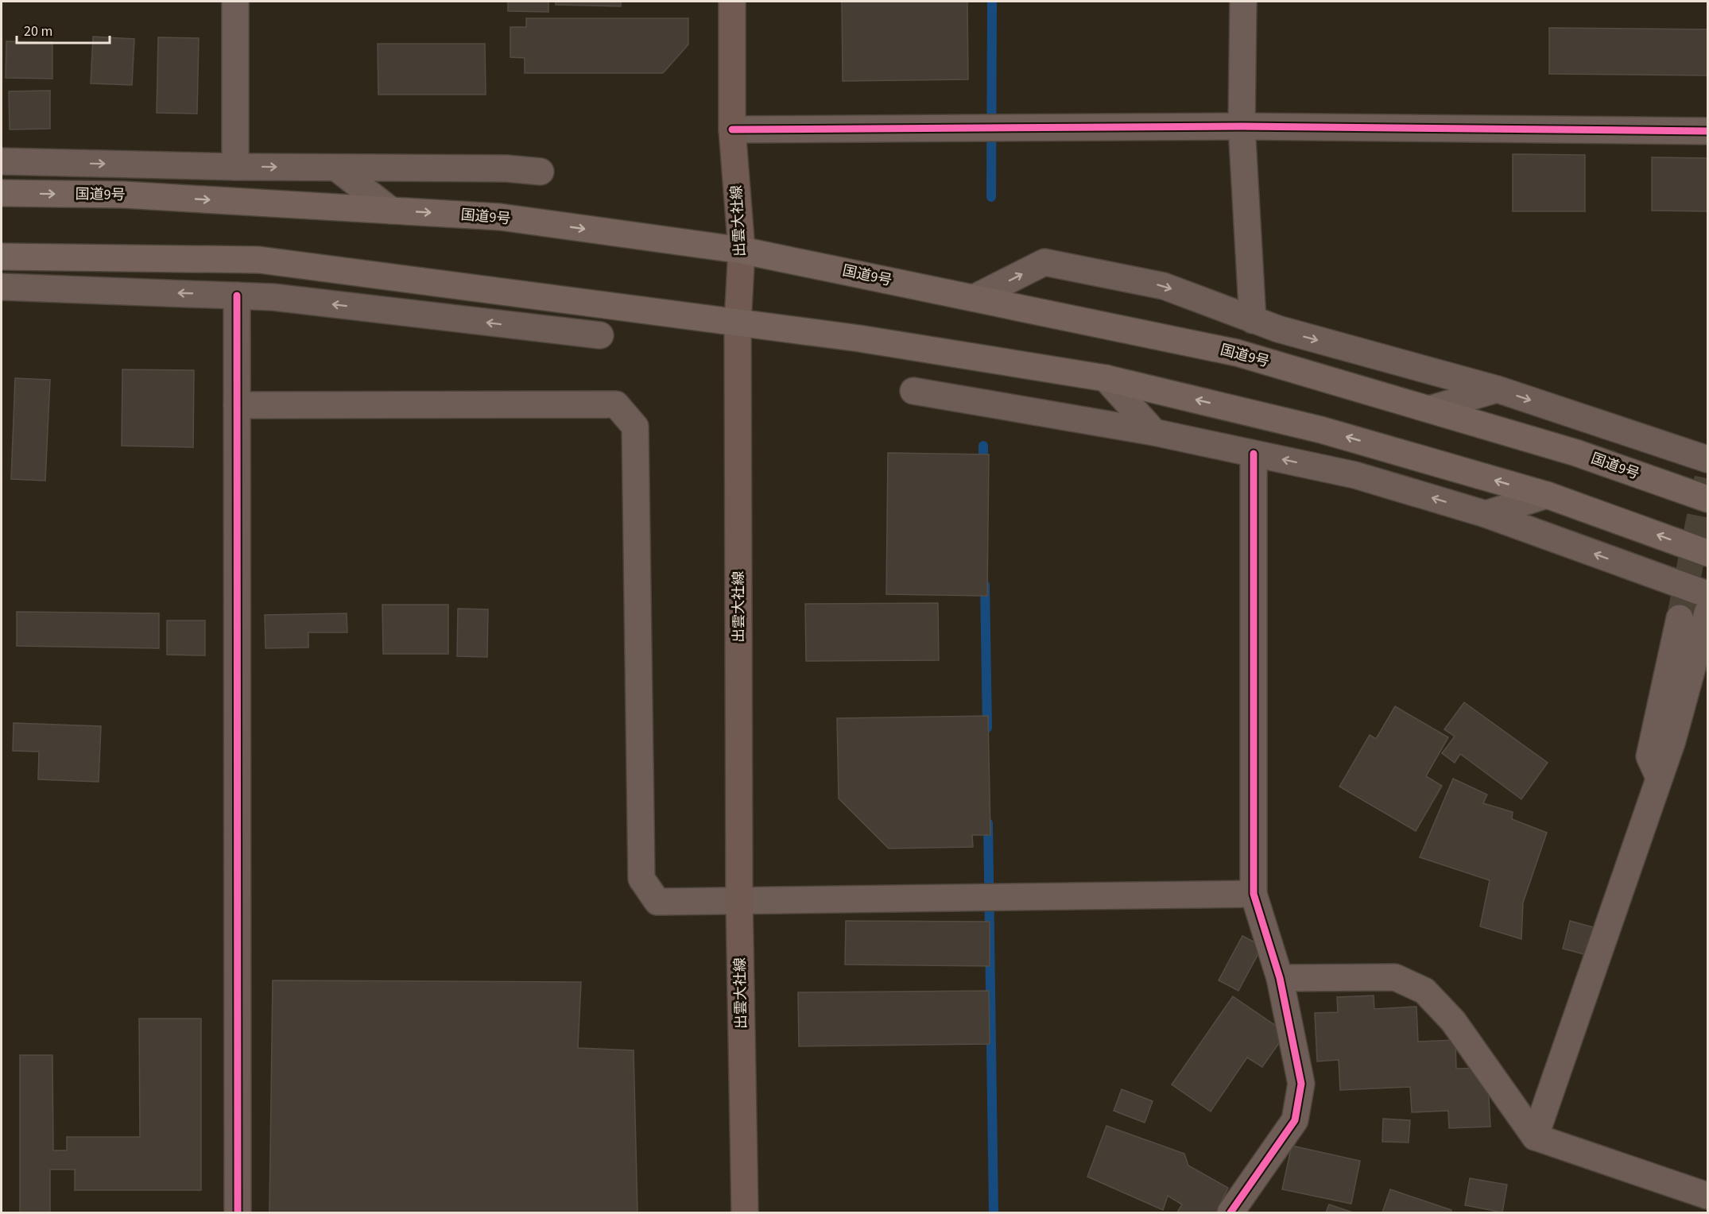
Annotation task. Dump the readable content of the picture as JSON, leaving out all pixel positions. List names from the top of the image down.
{
  "streets": {
    "highway": ["国道9号"],
    "main road": ["出雲大社線"]
  },
  "crossings": [
    ["国道9号", "出雲大社線"]
  ],
  "scale_bar": "20 m"
}
